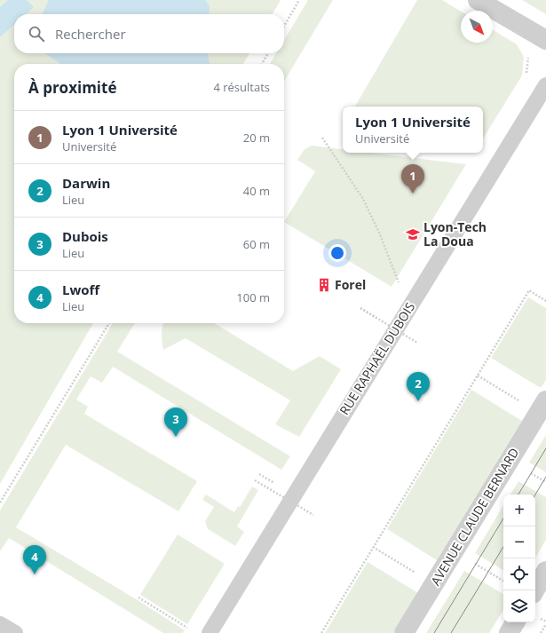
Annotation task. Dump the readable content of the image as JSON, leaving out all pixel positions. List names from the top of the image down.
{
  "streets": {
    "street": ["AVENUE CLAUDE BERNARD"],
    "lane": ["RUE RAPHAËL DUBOIS"]
  },
  "places": {
    "school or university": ["Lyon-Tech La Doua"],
    "building": ["Forel"]
  },
  "north": "bottom right",
  "page": {
    "search": "Rechercher",
    "heading": ["À proximité", "4 résultats"],
    "popup": ["Lyon 1 Université", "Université"],
    "list": [
      {
        "mark": "1",
        "name": "Lyon 1 Université",
        "note": "Université",
        "value": "20 m"
      },
      {
        "mark": "2",
        "name": "Darwin",
        "note": "Lieu",
        "value": "40 m"
      },
      {
        "mark": "3",
        "name": "Dubois",
        "note": "Lieu",
        "value": "60 m"
      },
      {
        "mark": "4",
        "name": "Lwoff",
        "note": "Lieu",
        "value": "100 m"
      }
    ],
    "pins": [
      "1",
      "2",
      "3",
      "4"
    ],
    "map_buttons": ["+", "−"]
  }
}
